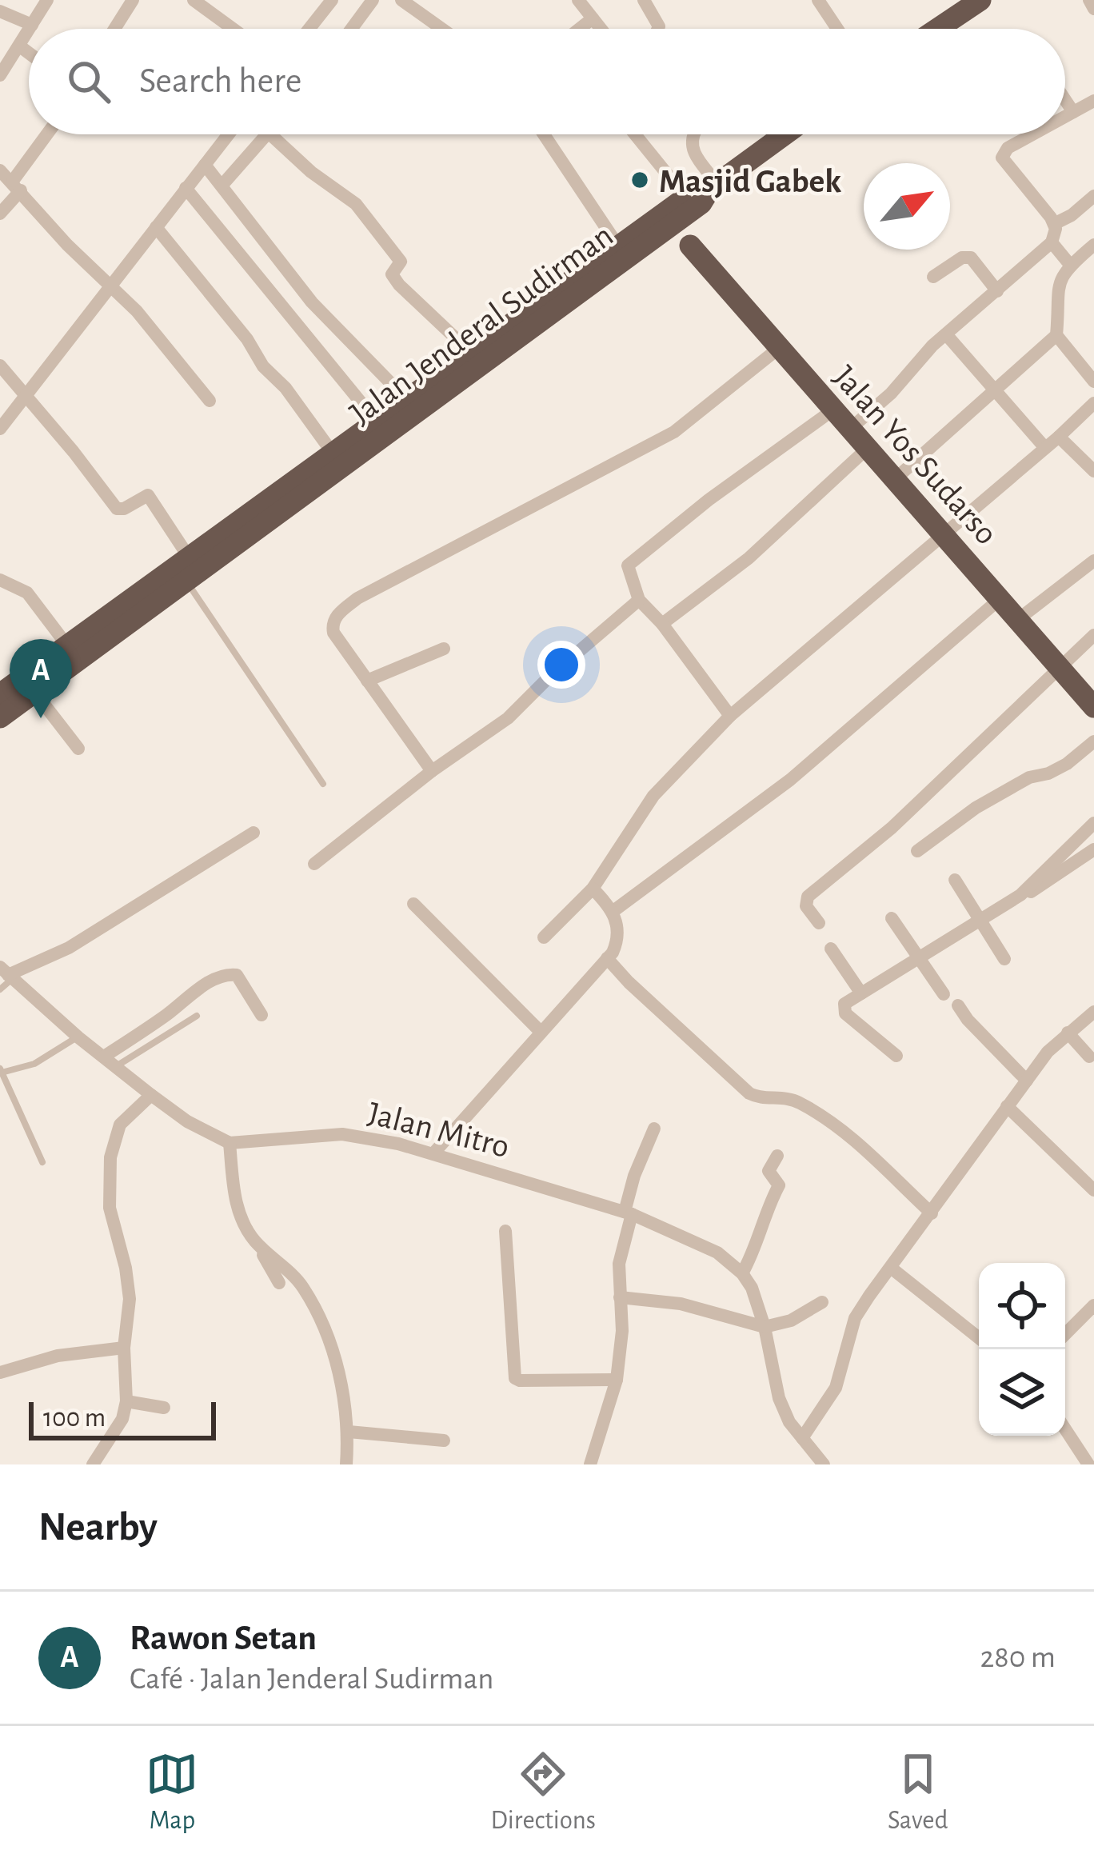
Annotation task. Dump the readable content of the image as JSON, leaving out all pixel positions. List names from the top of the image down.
{
  "streets": {
    "highway": ["Jalan Jenderal Sudirman", "Jalan Yos Sudarso"],
    "street": ["Jalan Mitro"]
  },
  "places": ["Masjid Gabek"],
  "scale_bar": "100 m",
  "north": "top right",
  "page": {
    "search": "Search here",
    "pins": "A",
    "scale": "100 m",
    "heading": "Nearby",
    "list": [
      {
        "mark": "A",
        "name": "Rawon Setan",
        "note": "Café · Jalan Jenderal Sudirman",
        "value": "280 m"
      }
    ],
    "nav": ["Map", "Directions", "Saved"]
  }
}
